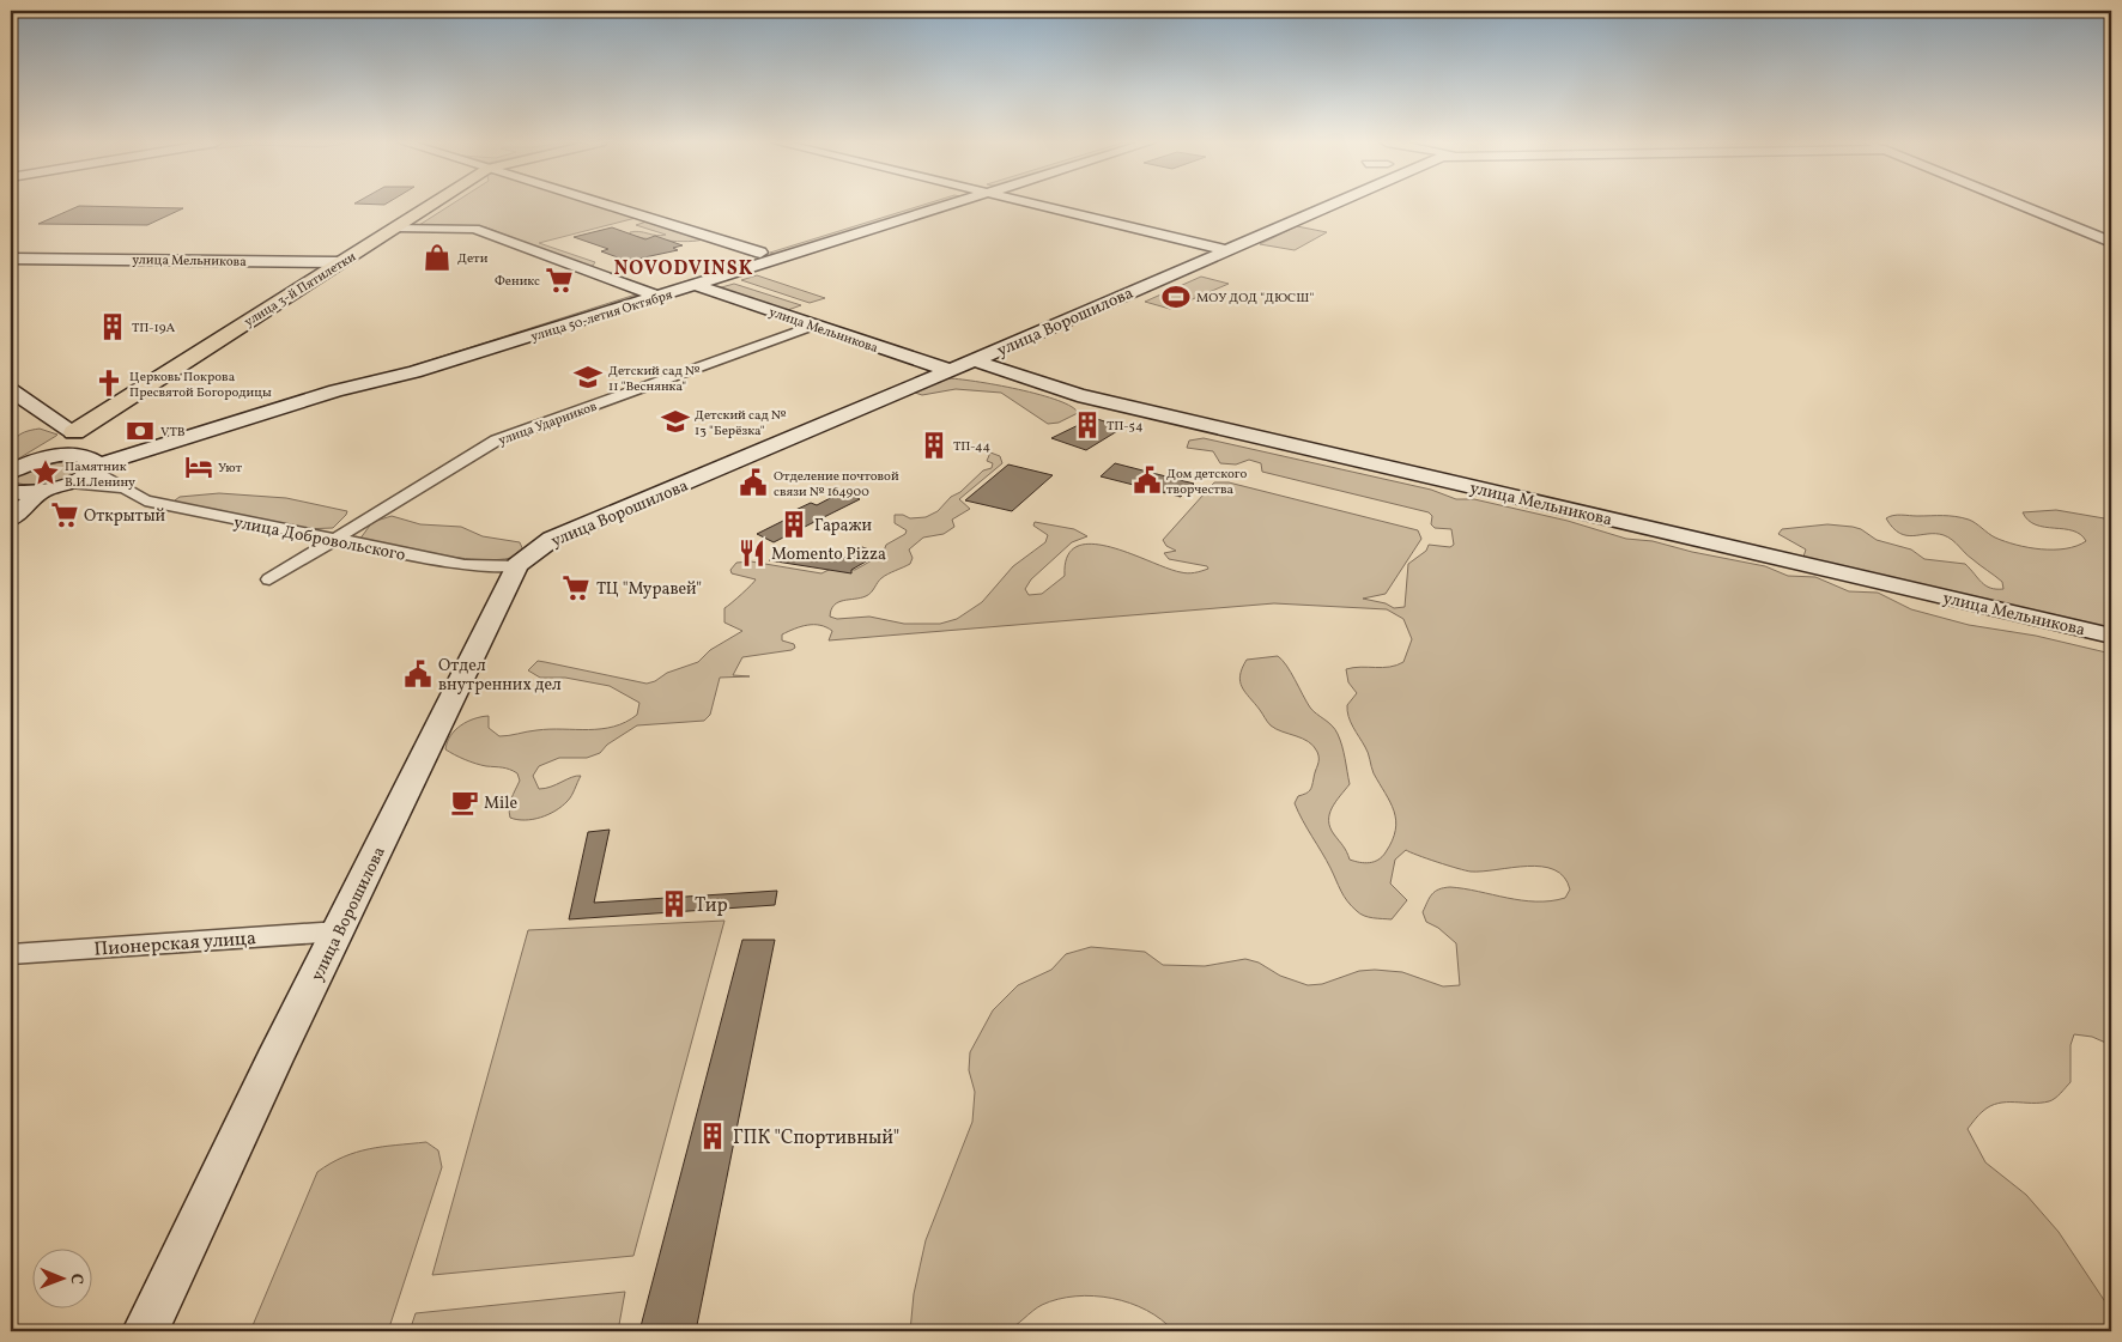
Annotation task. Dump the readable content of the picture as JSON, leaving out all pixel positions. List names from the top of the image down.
{
  "streets": {
    "main road": ["улица 3-й Пятилетки"],
    "street": [
      "улица Мельникова",
      "улица 50-летия Октября",
      "улица Ворошилова",
      "улица Ударников",
      "улица Добровольского",
      "Пионерская улица"
    ]
  },
  "crossings": [
    ["улица Мельникова", "улица 3-й Пятилетки"],
    ["улица Мельникова", "улица 50-летия Октября"],
    ["улица Мельникова", "улица Ворошилова"],
    ["улица Мельникова", "улица Ударников"],
    ["улица 50-летия Октября", "улица Добровольского"],
    ["улица Ворошилова", "улица Добровольского"],
    ["улица Ворошилова", "Пионерская улица"],
    ["улица Ударников", "улица Добровольского"]
  ],
  "districts": ["NOVODVINSK"],
  "places": {
    "shop": ["Дети"],
    "supermarket": ["Феникс", "Открытый", "ТЦ \"Муравей\""],
    "sports": ["МОУ ДОД \"ДЮСШ\""],
    "building": [
      "ТП-19А",
      "ТП-54",
      "ТП-44",
      "Гаражи",
      "Тир",
      "ГПК \"Спортивный\""
    ],
    "school or university": ["Детский сад № 11 \"Веснянка\"", "Детский сад № 13 \"Берёзка\""],
    "church": ["Церковь Покрова Пресвятой Богородицы"],
    "bank": ["VTB"],
    "hotel": ["Уют"],
    "place": ["Памятник В.И.Ленину"],
    "public building": ["Дом детского творчества", "Отделение почтовой связи № 164900", "Отдел внутренних дел"],
    "restaurant": ["Momento Pizza"],
    "cafe": ["Mile"]
  },
  "north": "right"
}
